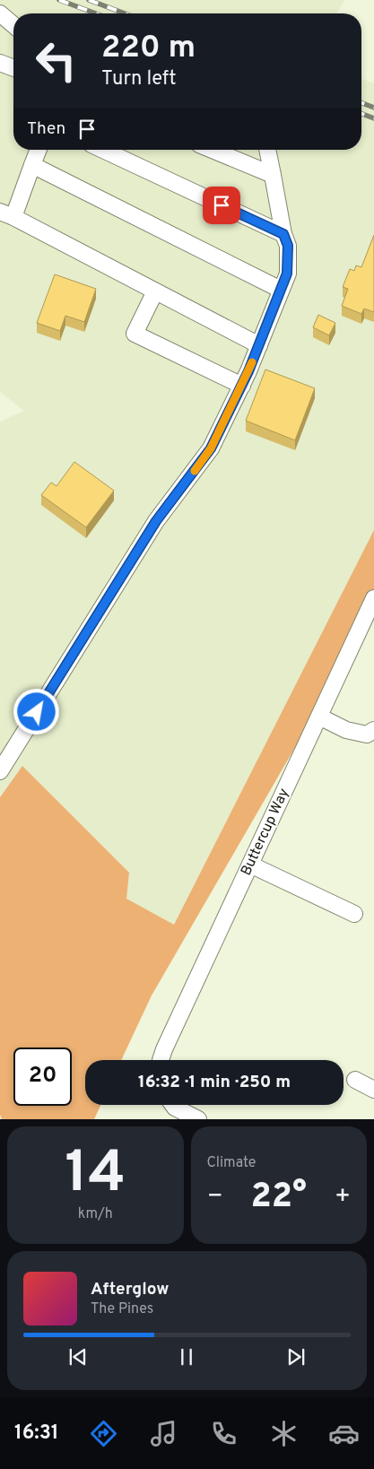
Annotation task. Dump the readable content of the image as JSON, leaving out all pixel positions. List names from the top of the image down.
{
  "streets": {
    "street": ["Buttercup Way"]
  },
  "page": {
    "turn": ["220 m", "Turn left"],
    "then": "Then",
    "limit": "20",
    "trip": "16:32 · 1 min · 250 m",
    "tile": [
      ["14", "km/h"],
      "Climate"
    ],
    "heat": ["−", "22°", "+"],
    "song": ["Afterglow", "The Pines"],
    "tabs": "16:31"
  }
}
